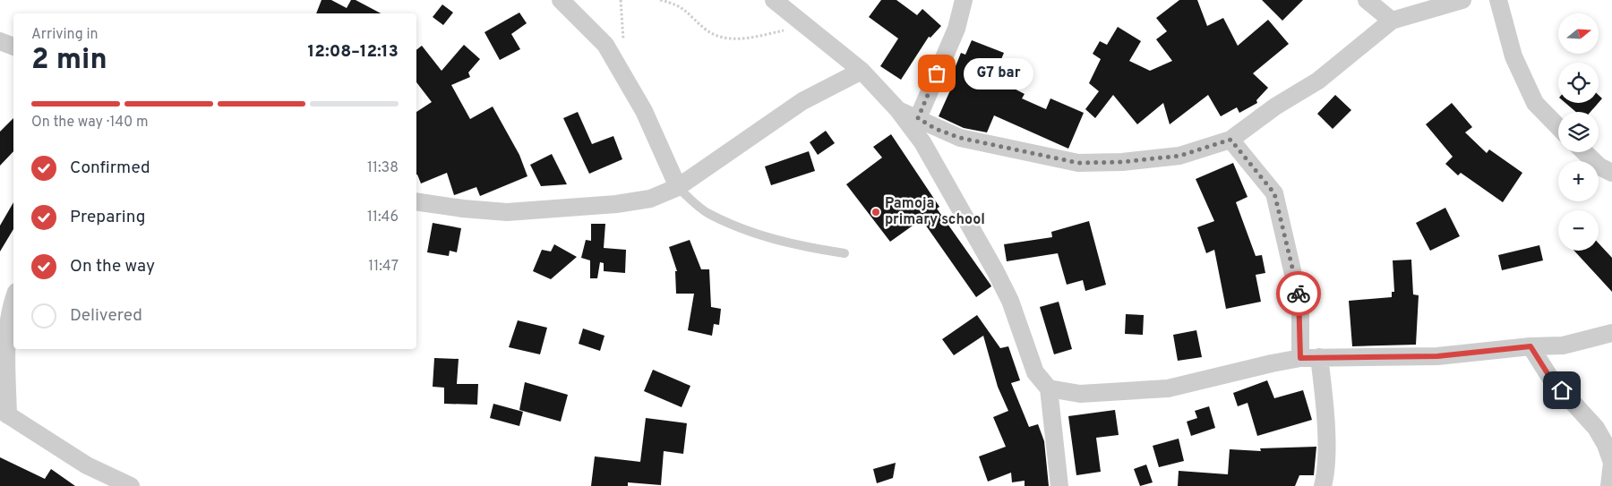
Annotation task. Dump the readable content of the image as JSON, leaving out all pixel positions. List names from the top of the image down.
{
  "places": ["G7 bar", "Pamoja primary school"],
  "north": "right",
  "page": {
    "map_buttons": ["+", "−"],
    "heading": ["2 min", "Arriving in", "12:08–12:13"],
    "bubble": "G7 bar",
    "bar": "On the way · 140 m",
    "list": [
      ["Confirmed", "11:38"],
      ["Preparing", "11:46"],
      ["On the way", "11:47"],
      "Delivered"
    ]
  }
}
